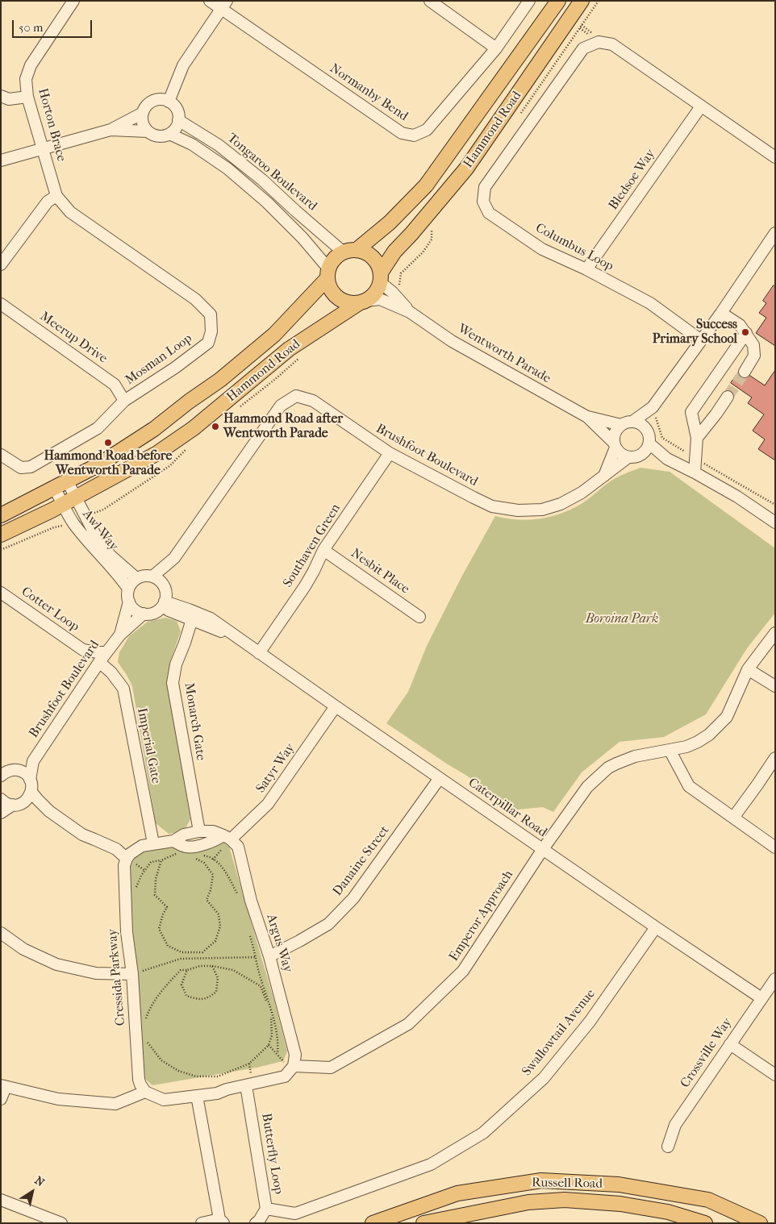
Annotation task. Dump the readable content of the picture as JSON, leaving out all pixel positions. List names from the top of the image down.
{
  "streets": {
    "main road": ["Hammond Road", "Russell Road"],
    "street": [
      "Normanby Bend",
      "Horton Brace",
      "Tongaroo Boulevard",
      "Bledsoe Way",
      "Columbus Loop",
      "Meerup Drive",
      "Wentworth Parade",
      "Mosman Loop",
      "Brushfoot Boulevard",
      "Awl Way",
      "Southaven Green",
      "Nesbit Place",
      "Cotter Loop",
      "Monarch Gate",
      "Imperial Gate",
      "Satyr Way",
      "Caterpillar Road",
      "Danaine Street",
      "Emperor Approach",
      "Argus Way",
      "Cressida Parkway",
      "Swallowtail Avenue",
      "Crossville Way",
      "Butterfly Loop"
    ]
  },
  "crossings": [
    ["Horton Brace", "Mosman Loop"],
    ["Hammond Road", "Tongaroo Boulevard"],
    ["Hammond Road", "Wentworth Parade"],
    ["Hammond Road", "Awl Way"],
    ["Tongaroo Boulevard", "Wentworth Parade"],
    ["Bledsoe Way", "Columbus Loop"],
    ["Meerup Drive", "Mosman Loop"],
    ["Wentworth Parade", "Brushfoot Boulevard"],
    ["Brushfoot Boulevard", "Awl Way"],
    ["Brushfoot Boulevard", "Southaven Green"],
    ["Brushfoot Boulevard", "Cotter Loop"],
    ["Brushfoot Boulevard", "Imperial Gate"],
    ["Brushfoot Boulevard", "Caterpillar Road"],
    ["Awl Way", "Caterpillar Road"],
    ["Southaven Green", "Nesbit Place"],
    ["Southaven Green", "Caterpillar Road"],
    ["Monarch Gate", "Caterpillar Road"],
    ["Satyr Way", "Caterpillar Road"],
    ["Satyr Way", "Argus Way"],
    ["Caterpillar Road", "Danaine Street"],
    ["Caterpillar Road", "Emperor Approach"],
    ["Caterpillar Road", "Swallowtail Avenue"],
    ["Caterpillar Road", "Crossville Way"],
    ["Danaine Street", "Argus Way"],
    ["Emperor Approach", "Argus Way"],
    ["Swallowtail Avenue", "Butterfly Loop"]
  ],
  "parks": ["Boroina Park"],
  "places": ["Success Primary School", "Hammond Road after Wentworth Parade", "Hammond Road before Wentworth Parade"],
  "scale_bar": "50 m",
  "north": "top right"
}
